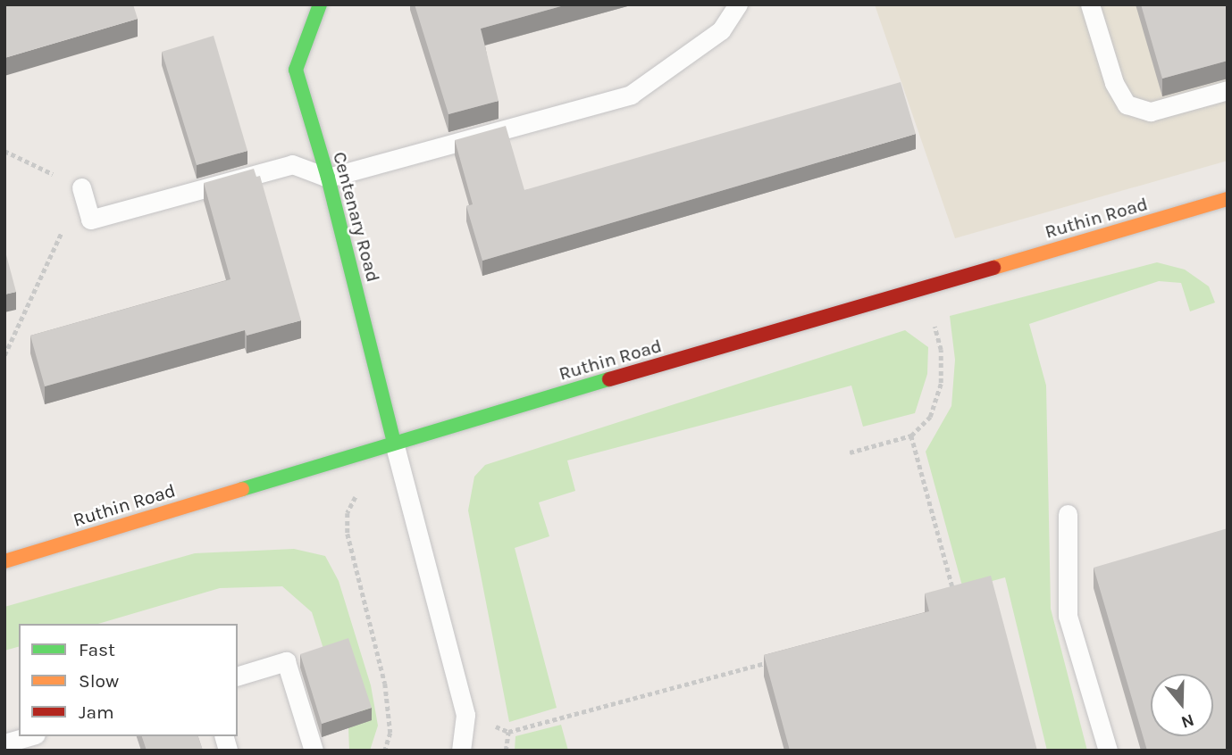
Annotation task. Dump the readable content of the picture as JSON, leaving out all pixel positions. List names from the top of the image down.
{
  "streets": {
    "main road": ["Centenary Road", "Ruthin Road"]
  },
  "crossings": [
    ["Centenary Road", "Ruthin Road"]
  ],
  "legend": ["Fast", "Slow", "Jam"],
  "north": "bottom"
}
